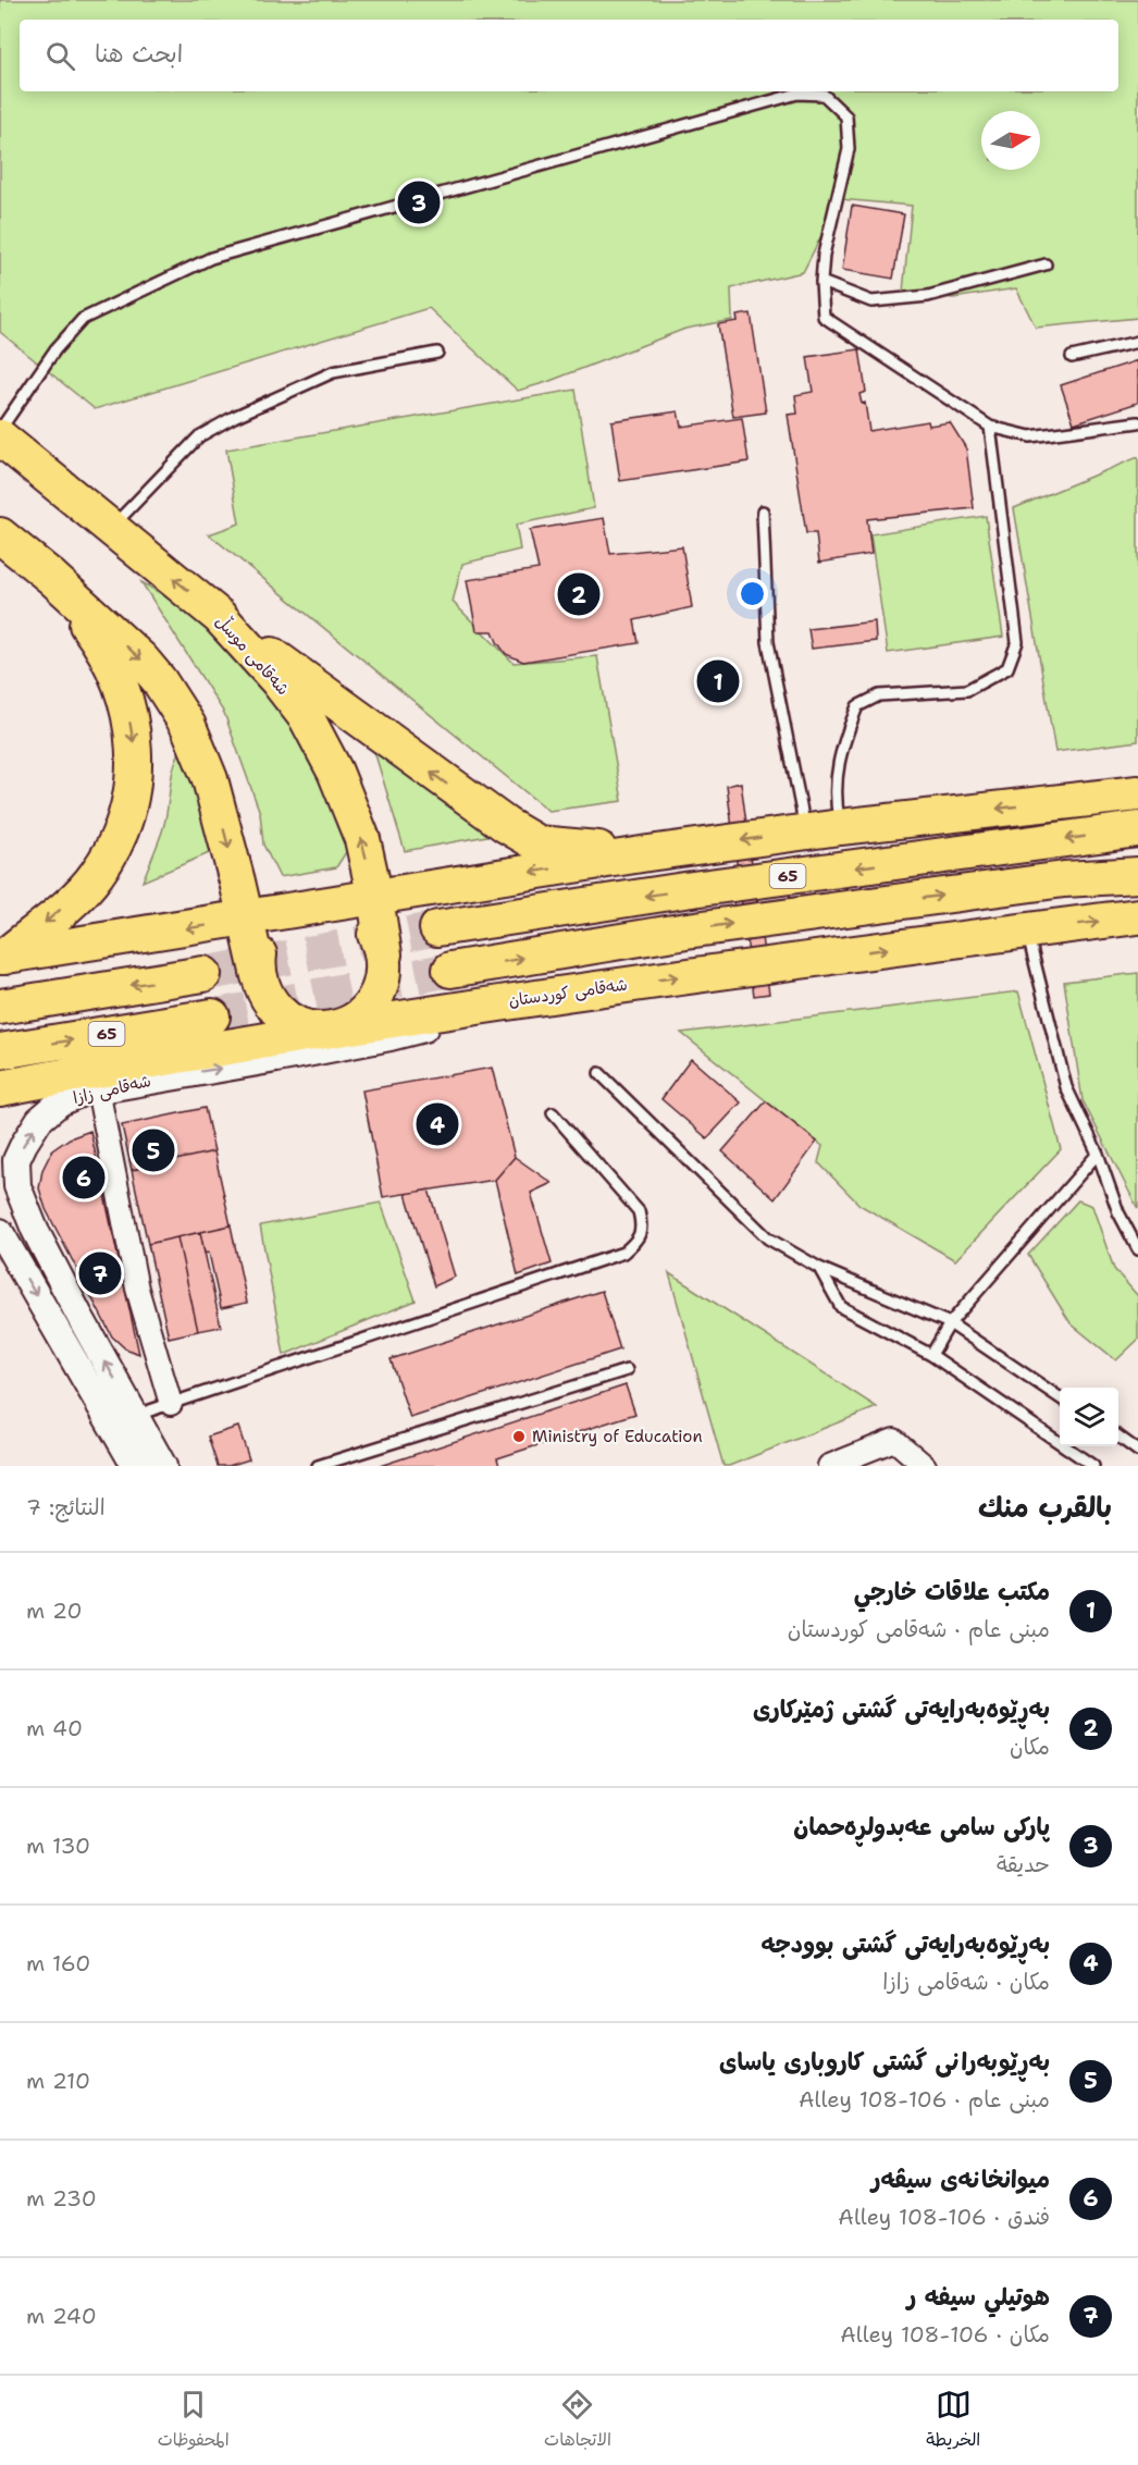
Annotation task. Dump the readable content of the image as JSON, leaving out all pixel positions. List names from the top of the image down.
{
  "streets": {
    "highway": ["شەقامی موسڵ", "65", "شەقامی کوردستان"],
    "street": ["شەقامی زازا"]
  },
  "crossings": [
    ["شەقامی موسڵ", "شەقامی کوردستان"],
    ["شەقامی کوردستان", "شەقامی زازا"]
  ],
  "places": ["Ministry of Education"],
  "north": "right",
  "page": {
    "search": "ابحث هنا",
    "pins": [
      "3",
      "2",
      "1",
      "4",
      "5",
      "6",
      "7"
    ],
    "heading": ["بالقرب منك", "النتائج: 7"],
    "list": [
      {
        "mark": "1",
        "name": "مكتب علاقات خارجي",
        "note": "مبنى عام · شەقامی کوردستان",
        "value": "20 m"
      },
      {
        "mark": "2",
        "name": "بەڕێوەبەرایەتی گشتی ژمێركاری",
        "note": "مكان",
        "value": "40 m"
      },
      {
        "mark": "3",
        "name": "پارکی سامی عەبدولڕەحمان",
        "note": "حديقة",
        "value": "130 m"
      },
      {
        "mark": "4",
        "name": "بەڕێوەبەرایەتی گشتی بوودجە",
        "note": "مكان · شەقامی زازا",
        "value": "160 m"
      },
      {
        "mark": "5",
        "name": "بەڕێوبەرانی گشتی کاروباری یاسای",
        "note": "مبنى عام · 106-108 Alley",
        "value": "210 m"
      },
      {
        "mark": "6",
        "name": "میوانخانەی سیڤەر",
        "note": "فندق · 106-108 Alley",
        "value": "230 m"
      },
      {
        "mark": "7",
        "name": "هوتيلي سيفه ر",
        "note": "مكان · 106-108 Alley",
        "value": "240 m"
      }
    ],
    "nav": ["الخريطة", "الاتجاهات", "المحفوظات"]
  }
}
